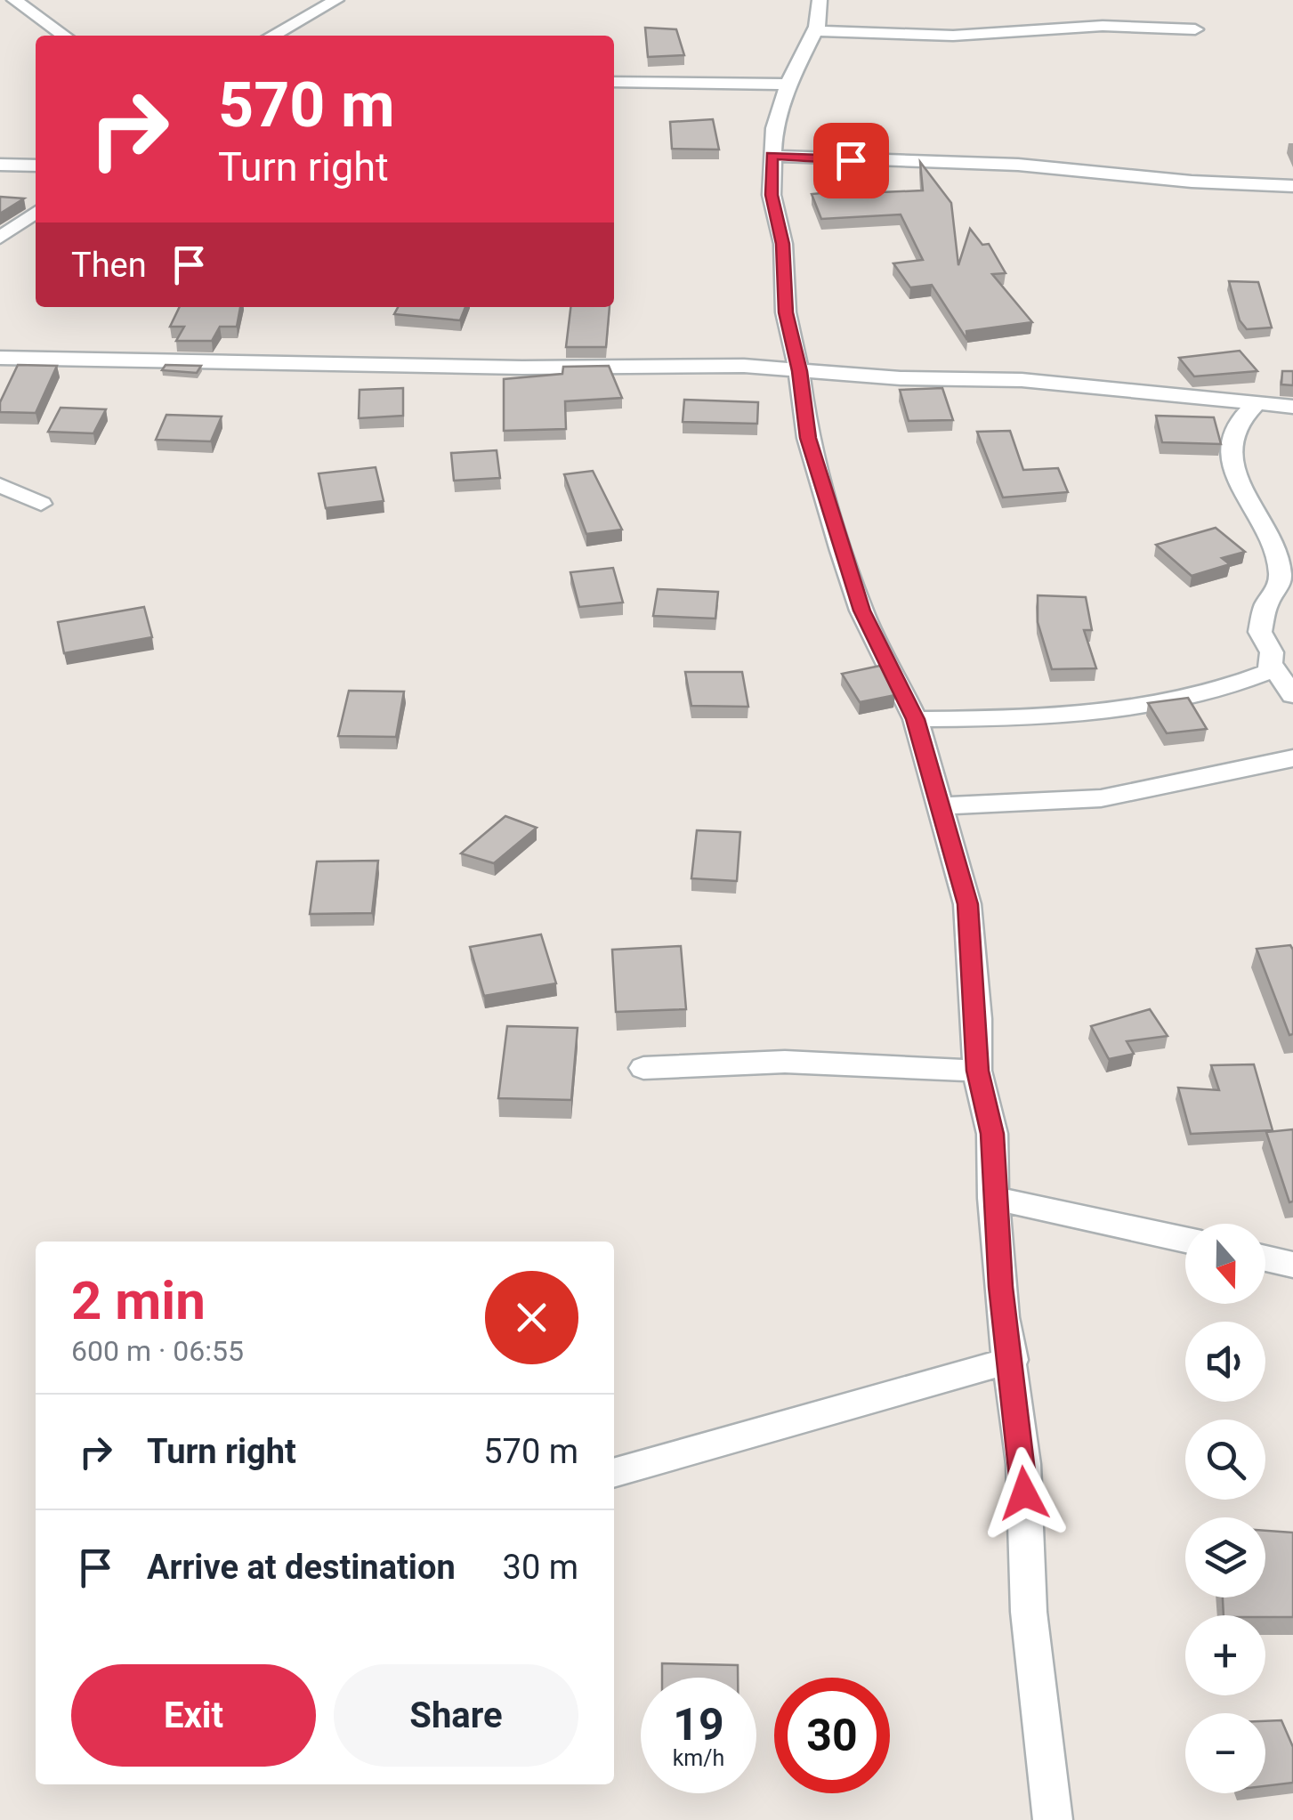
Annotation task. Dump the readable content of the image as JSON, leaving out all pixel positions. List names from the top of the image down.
{
  "north": "bottom",
  "page": {
    "turn": ["570 m", "Turn right"],
    "then": "Then",
    "map_buttons": ["+", "−"],
    "heading": ["2 min", "600 m · 06:55"],
    "list": [
      {
        "name": "Turn right",
        "value": "570 m"
      },
      {
        "name": "Arrive at destination",
        "value": "30 m"
      }
    ],
    "buttons": ["Exit", "Share"],
    "speed": "19 km/h",
    "limit": "30"
  }
}
